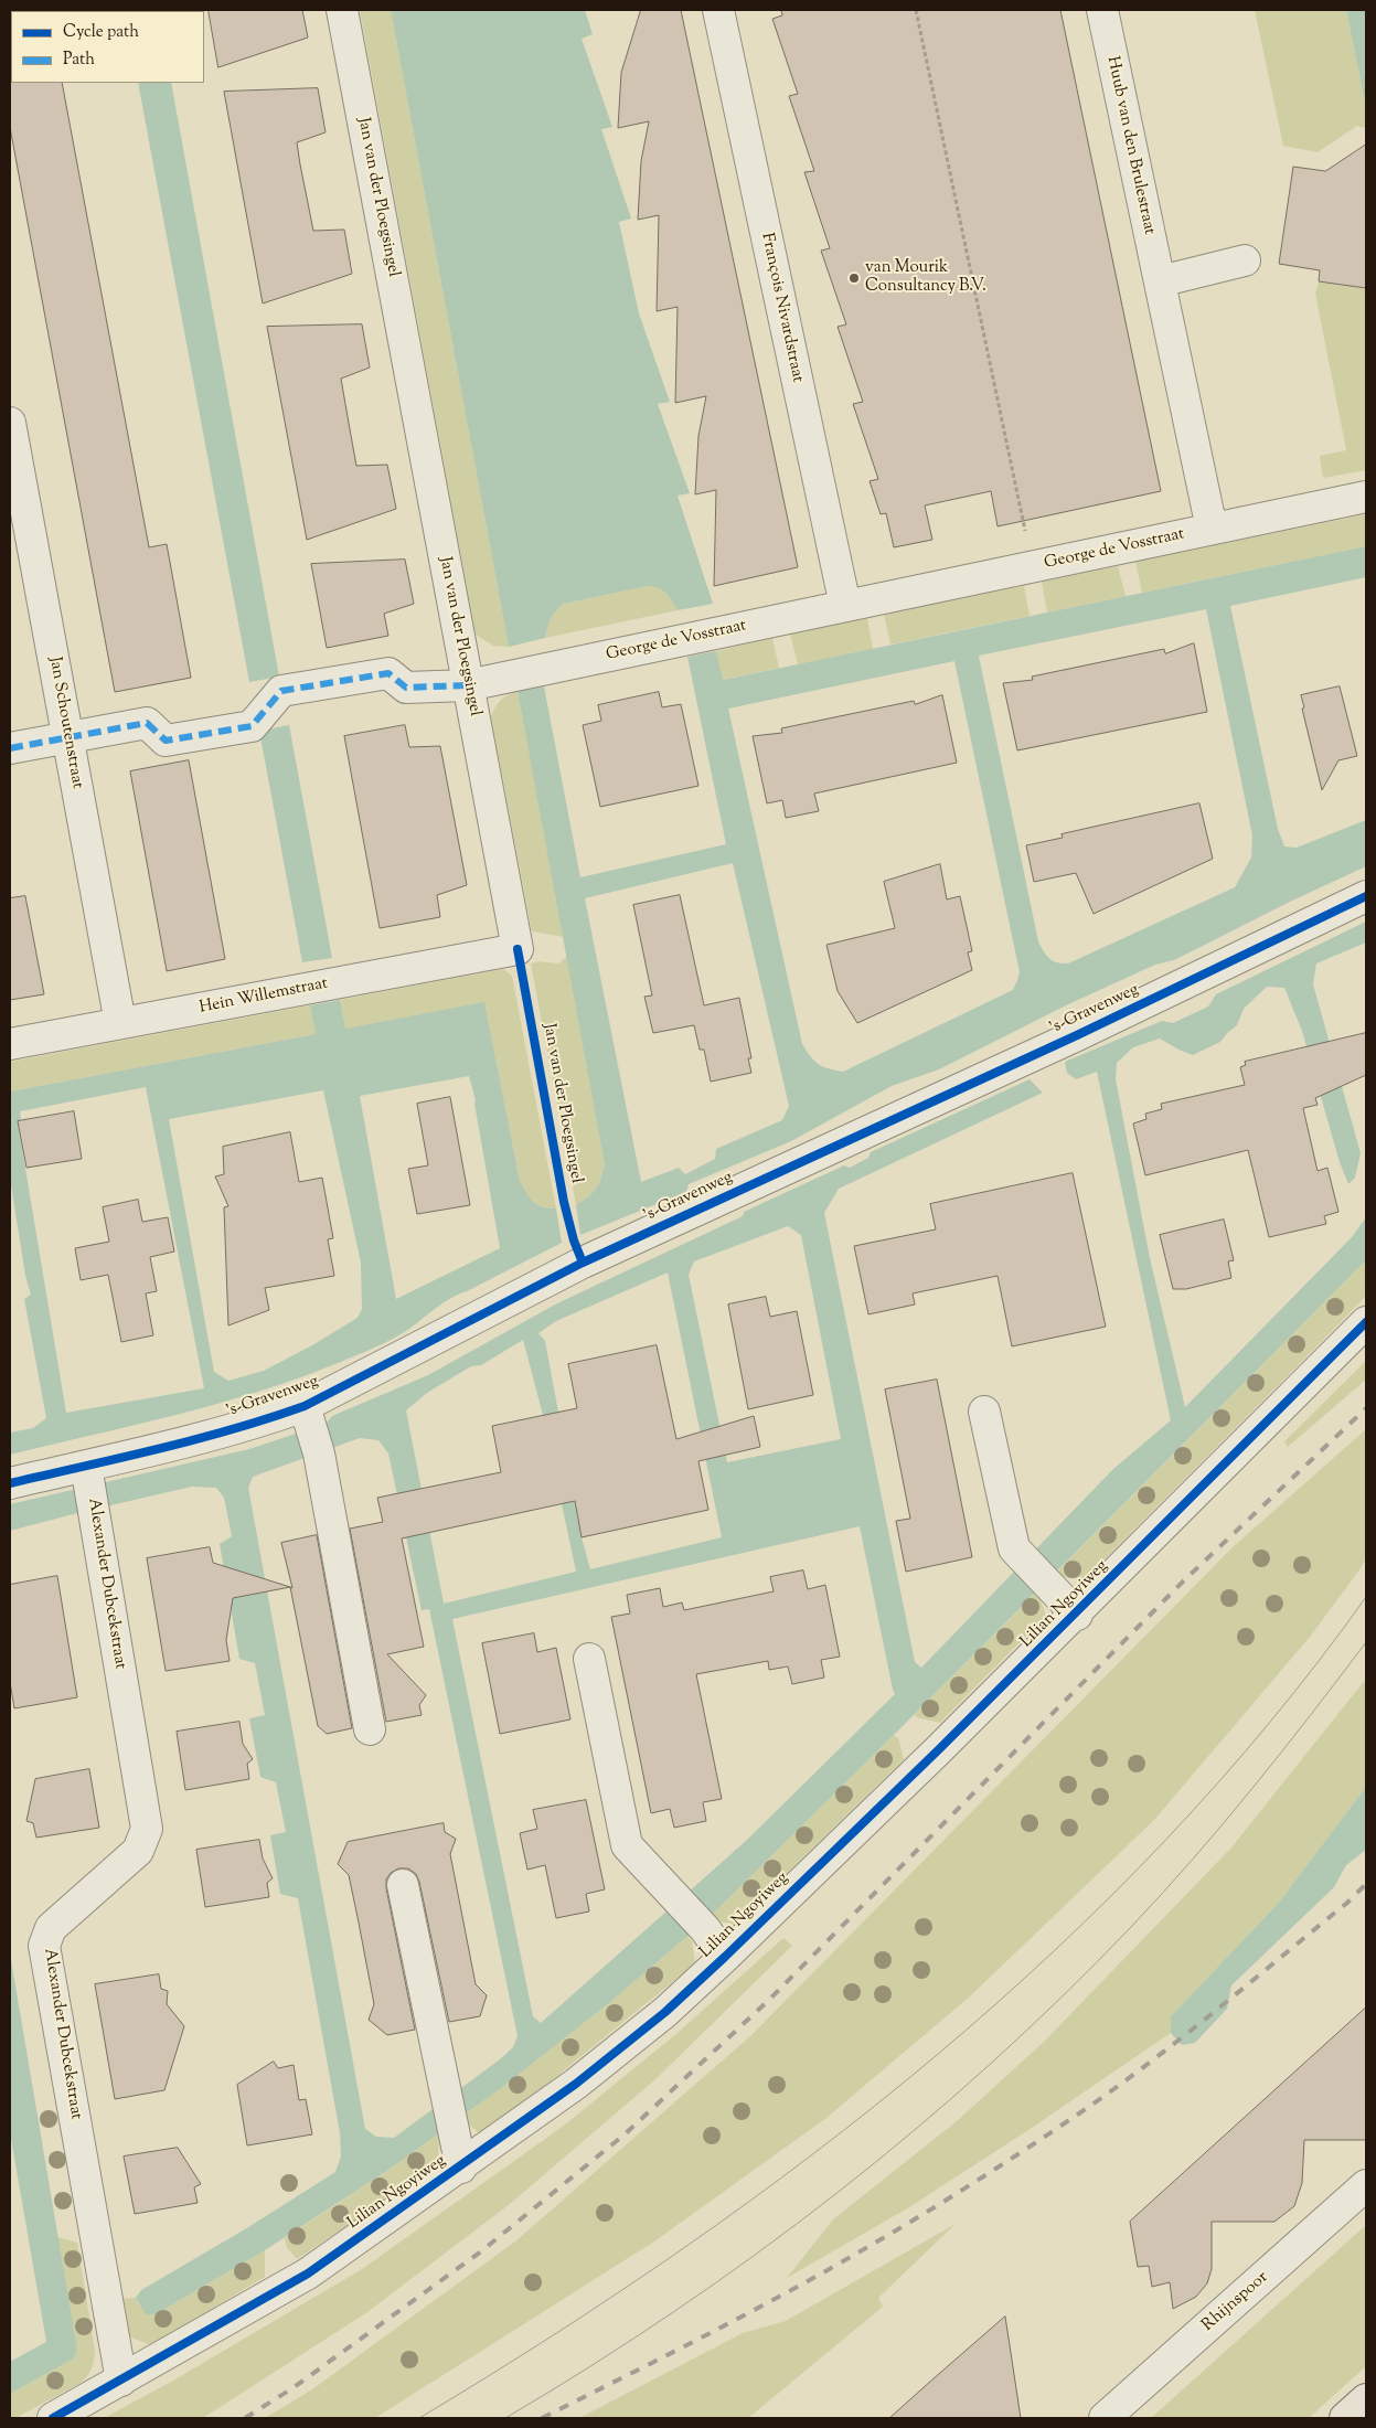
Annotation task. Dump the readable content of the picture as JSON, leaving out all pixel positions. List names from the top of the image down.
{
  "streets": {
    "street": [
      "Huub van den Brulestraat",
      "Jan van der Ploegsingel",
      "François Nivardstraat",
      "George de Vosstraat",
      "Jan Schoutenstraat",
      "Hein Willemstraat",
      "'s-Gravenweg",
      "Alexander Dubcekstraat",
      "Lilian Ngoyiweg",
      "Rhijnspoor"
    ]
  },
  "crossings": [
    ["Huub van den Brulestraat", "George de Vosstraat"],
    ["Jan van der Ploegsingel", "George de Vosstraat"],
    ["Jan van der Ploegsingel", "Hein Willemstraat"],
    ["François Nivardstraat", "George de Vosstraat"],
    ["George de Vosstraat", "Jan Schoutenstraat"],
    ["Jan Schoutenstraat", "Hein Willemstraat"],
    ["'s-Gravenweg", "Alexander Dubcekstraat"],
    ["Alexander Dubcekstraat", "Lilian Ngoyiweg"]
  ],
  "places": ["van Mourik Consultancy B.V."],
  "legend": ["Cycle path", "Path"]
}
